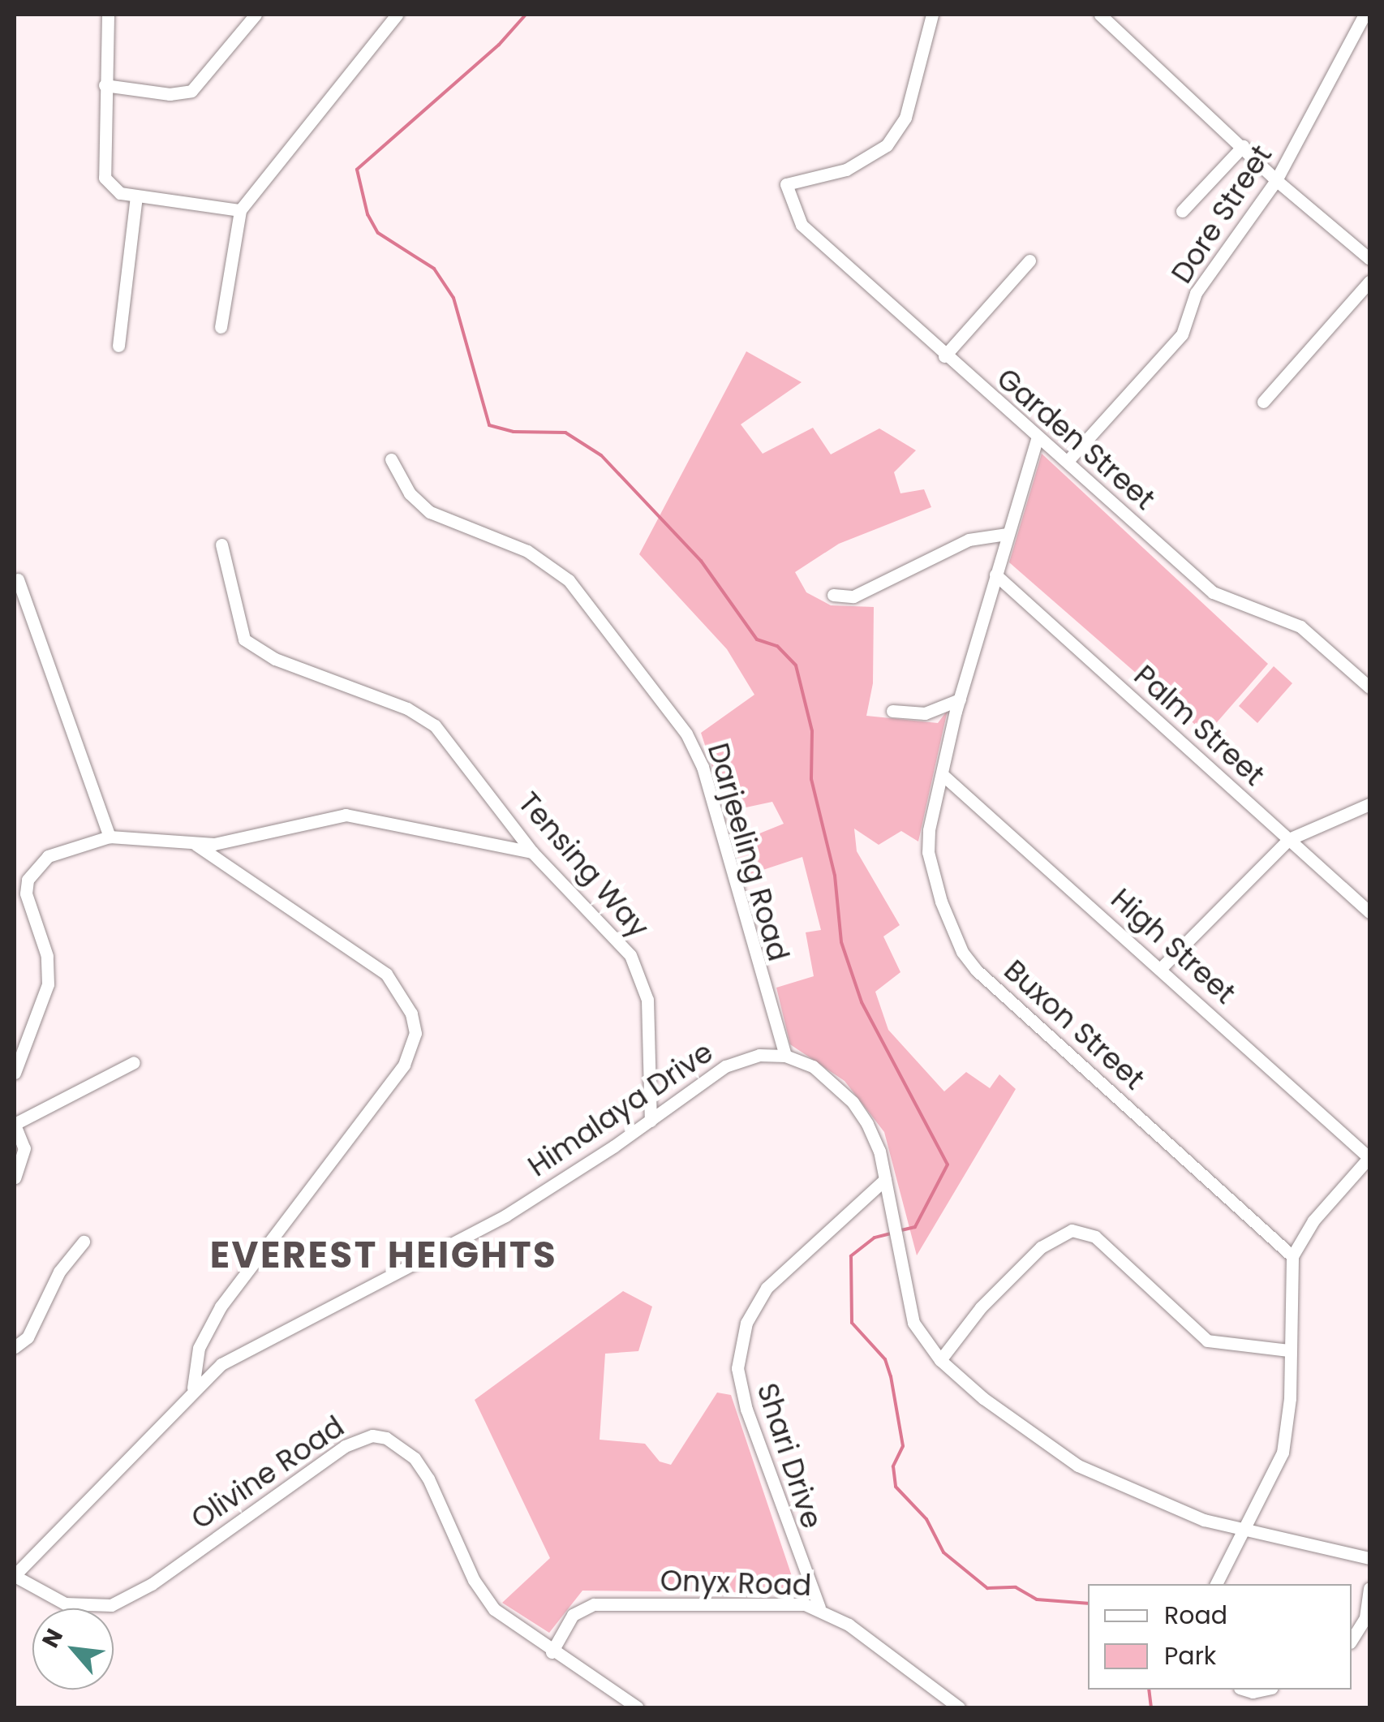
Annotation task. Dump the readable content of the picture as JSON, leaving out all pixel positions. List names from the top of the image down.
{
  "streets": {
    "street": [
      "Dore Street",
      "Garden Street",
      "Palm Street",
      "Darjeeling Road",
      "Tensing Way",
      "High Street",
      "Buxon Street",
      "Himalaya Drive",
      "Shari Drive",
      "Olivine Road",
      "Onyx Road"
    ]
  },
  "crossings": [
    ["Dore Street", "Garden Street"],
    ["Garden Street", "Buxon Street"],
    ["Palm Street", "Buxon Street"],
    ["Darjeeling Road", "Himalaya Drive"],
    ["Tensing Way", "Himalaya Drive"],
    ["High Street", "Buxon Street"],
    ["Himalaya Drive", "Shari Drive"],
    ["Himalaya Drive", "Olivine Road"],
    ["Shari Drive", "Onyx Road"],
    ["Olivine Road", "Onyx Road"]
  ],
  "districts": ["EVEREST HEIGHTS"],
  "legend": ["Road", "Park"],
  "north": "top left"
}
